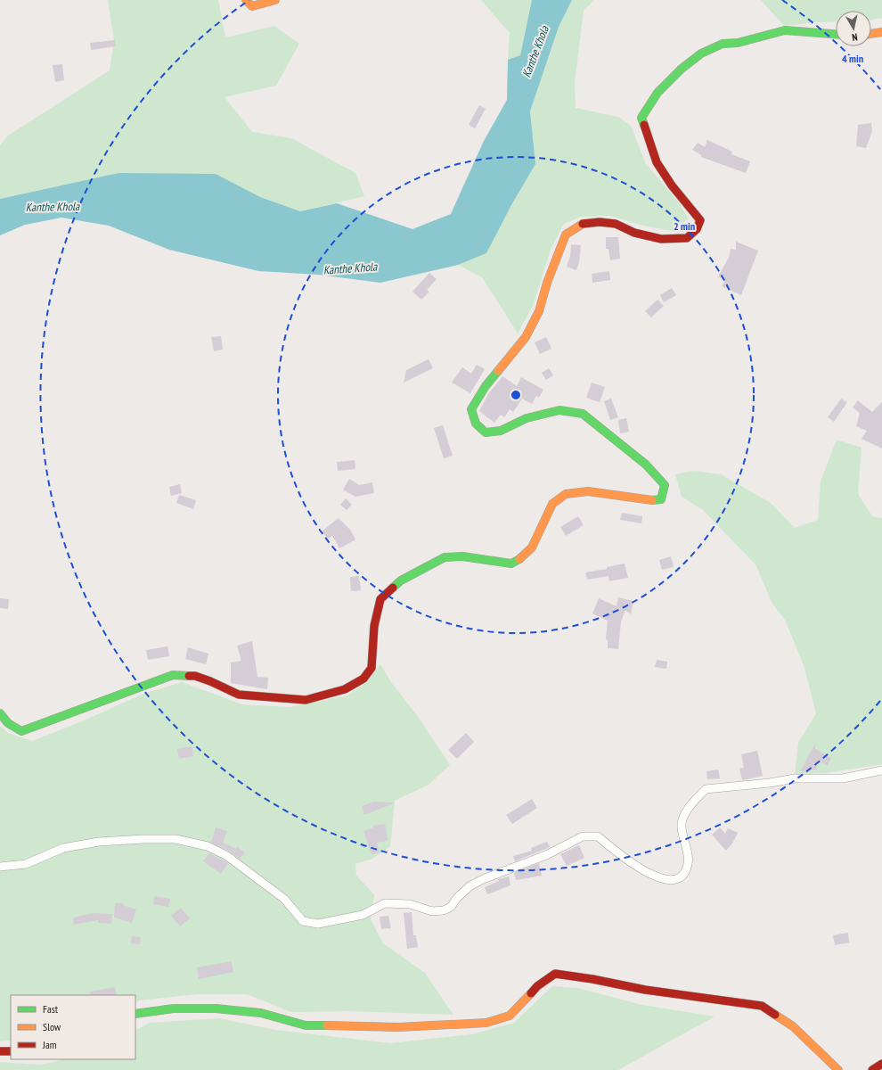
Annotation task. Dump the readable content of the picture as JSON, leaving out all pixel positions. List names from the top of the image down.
{
  "water": ["Kanthe Khola"],
  "legend": ["Fast", "Slow", "Jam"],
  "north": "bottom",
  "rings": ["4 min", "2 min"]
}
